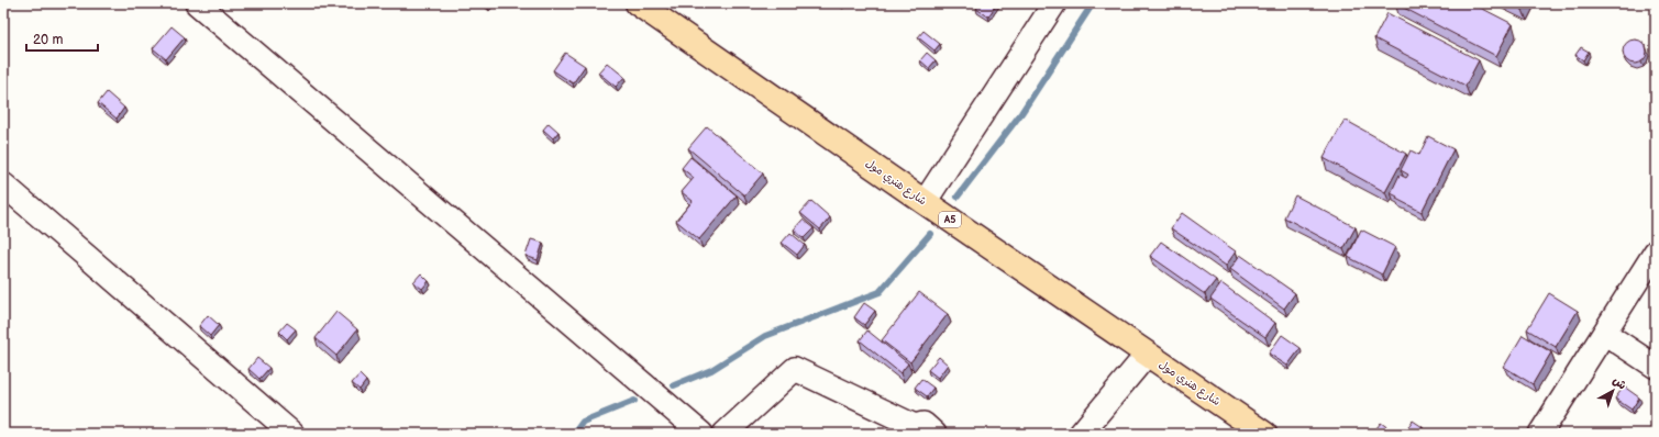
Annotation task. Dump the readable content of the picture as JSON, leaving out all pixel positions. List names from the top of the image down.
{
  "streets": {
    "highway": ["شارع هنري مول", "A5"]
  },
  "scale_bar": "20 m",
  "north": "top right"
}
